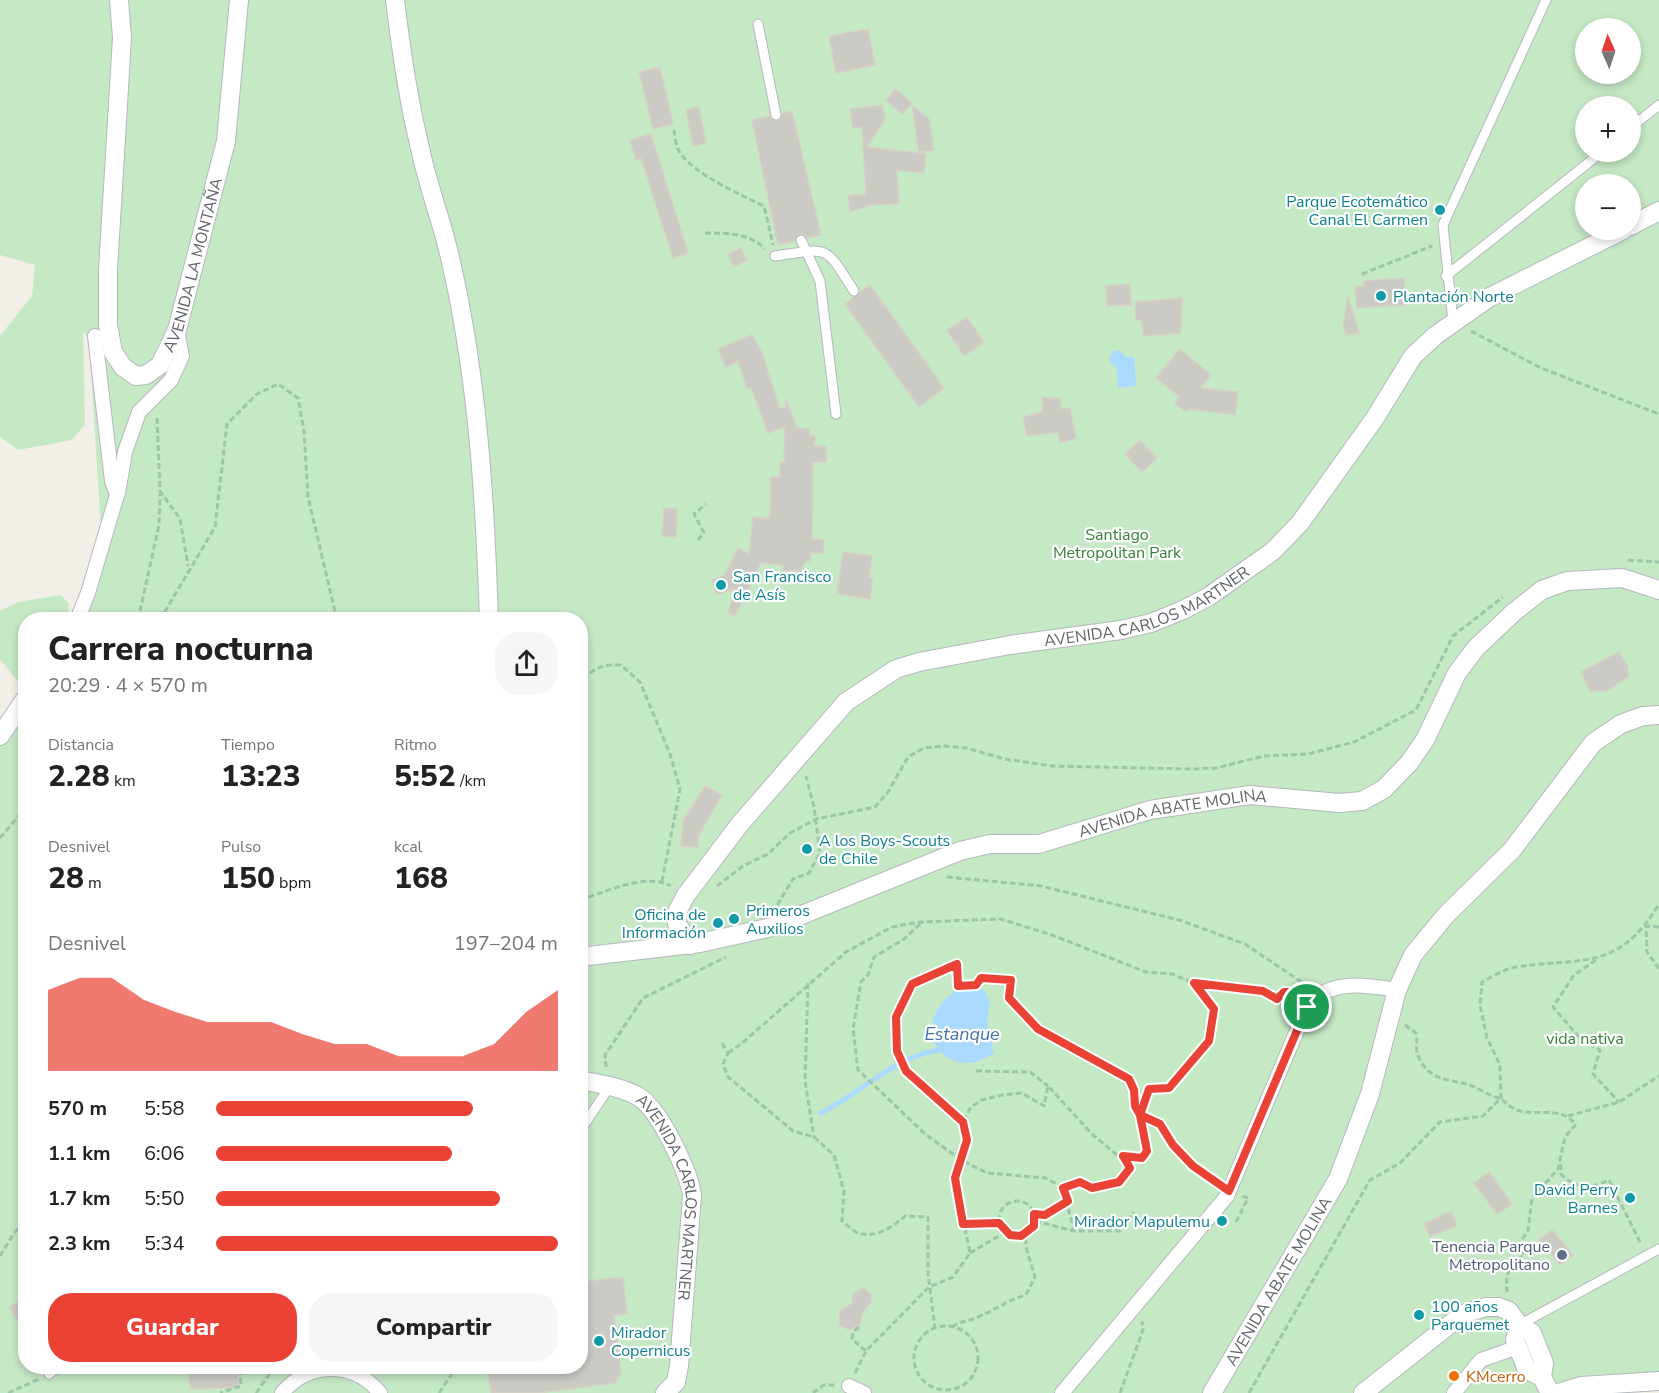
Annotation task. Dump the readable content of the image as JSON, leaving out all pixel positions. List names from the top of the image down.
{
  "streets": {
    "street": ["AVENIDA LA MONTAÑA", "AVENIDA CARLOS MARTNER", "AVENIDA ABATE MOLINA"]
  },
  "crossings": [
    ["AVENIDA CARLOS MARTNER", "AVENIDA ABATE MOLINA"]
  ],
  "water": ["Estanque"],
  "parks": ["Santiago Metropolitan Park", "vida nativa"],
  "places": [
    "Parque Ecotemático Canal El Carmen",
    "Plantación Norte",
    "San Francisco de Asís",
    "A los Boys-Scouts de Chile",
    "Primeros Auxilios",
    "Oficina de Información",
    "David Perry Barnes",
    "Mirador Mapulemu",
    "Tenencia Parque Metropolitano",
    "100 años Parquemet",
    "Mirador Copernicus",
    "KMcerro"
  ],
  "north": "top",
  "page": {
    "map_buttons": ["+", "−"],
    "heading": ["Carrera nocturna", "20:29 · 4 × 570 m"],
    "stats": [
      ["Distancia", "2.28 km"],
      ["Tiempo", "13:23"],
      ["Ritmo", "5:52 /km"],
      ["Desnivel", "28 m"],
      ["Pulso", "150 bpm"],
      ["kcal", "168"]
    ],
    "chart": ["Desnivel", "197–204 m"],
    "list": [
      {
        "name": "570 m",
        "note": "5:58"
      },
      {
        "name": "1.1 km",
        "note": "6:06"
      },
      {
        "name": "1.7 km",
        "note": "5:50"
      },
      {
        "name": "2.3 km",
        "note": "5:34"
      }
    ],
    "buttons": ["Guardar", "Compartir"]
  }
}
